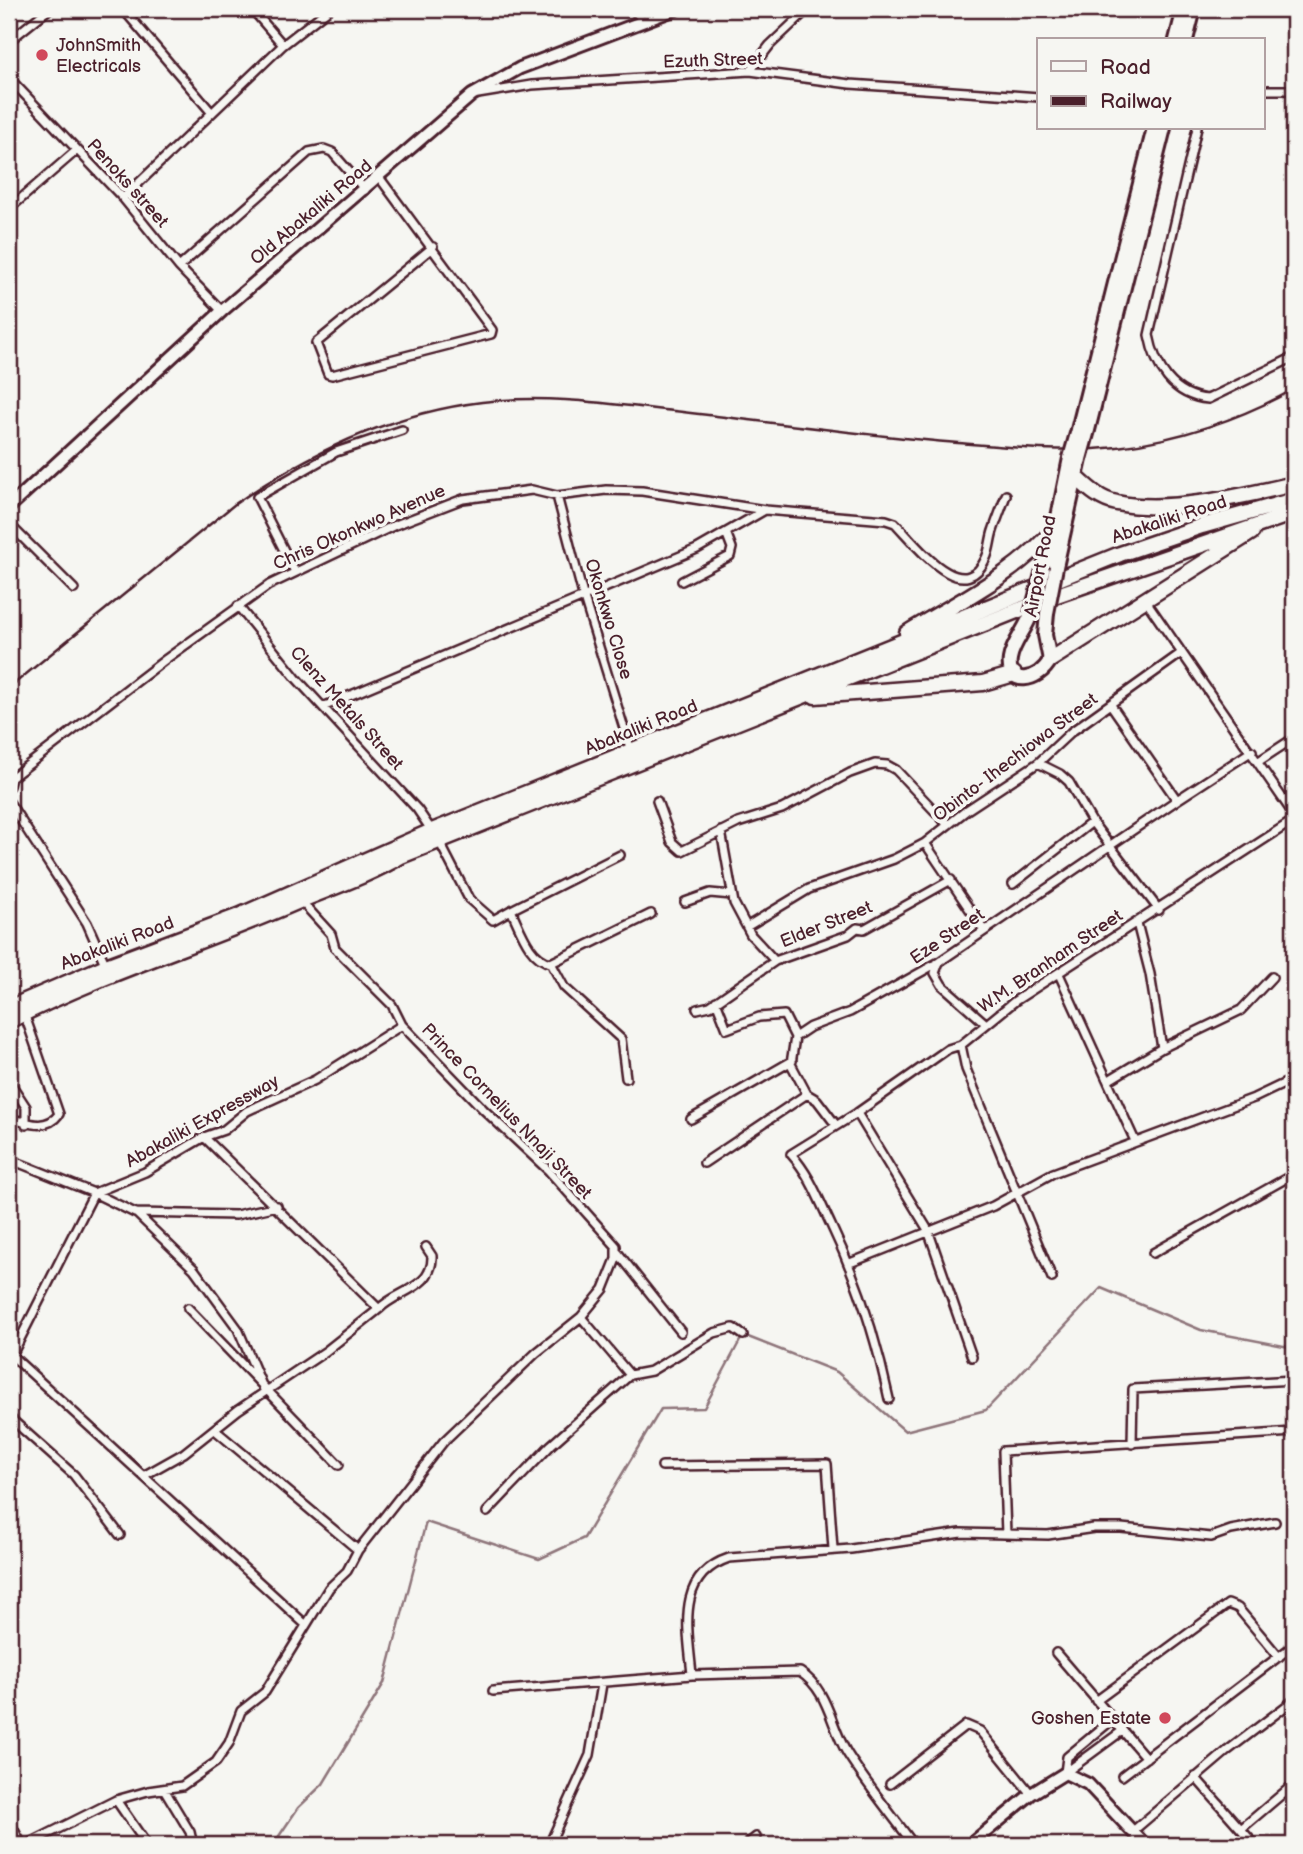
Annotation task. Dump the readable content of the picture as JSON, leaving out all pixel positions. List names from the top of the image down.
{
  "streets": {
    "highway": ["Abakaliki Road"],
    "main road": ["Old Abakaliki Road", "Airport Road"],
    "street": [
      "Ezuth Street",
      "Penoks street",
      "Chris Okonkwo Avenue",
      "Okonkwo Close",
      "Clenz Metals Street",
      "Obinto- Ihechiowa Street",
      "Elder Street",
      "Eze Street",
      "W.M. Branham Street",
      "Prince Cornelius Nnaji Street",
      "Abakaliki Expressway"
    ]
  },
  "crossings": [
    ["Ezuth Street", "Old Abakaliki Road"],
    ["Penoks street", "Old Abakaliki Road"],
    ["Abakaliki Road", "Okonkwo Close"],
    ["Abakaliki Road", "Clenz Metals Street"],
    ["Abakaliki Road", "Prince Cornelius Nnaji Street"],
    ["Chris Okonkwo Avenue", "Okonkwo Close"],
    ["Chris Okonkwo Avenue", "Clenz Metals Street"],
    ["Prince Cornelius Nnaji Street", "Abakaliki Expressway"]
  ],
  "places": ["JohnSmith Electricals", "Goshen Estate"],
  "legend": ["Road", "Railway"]
}
